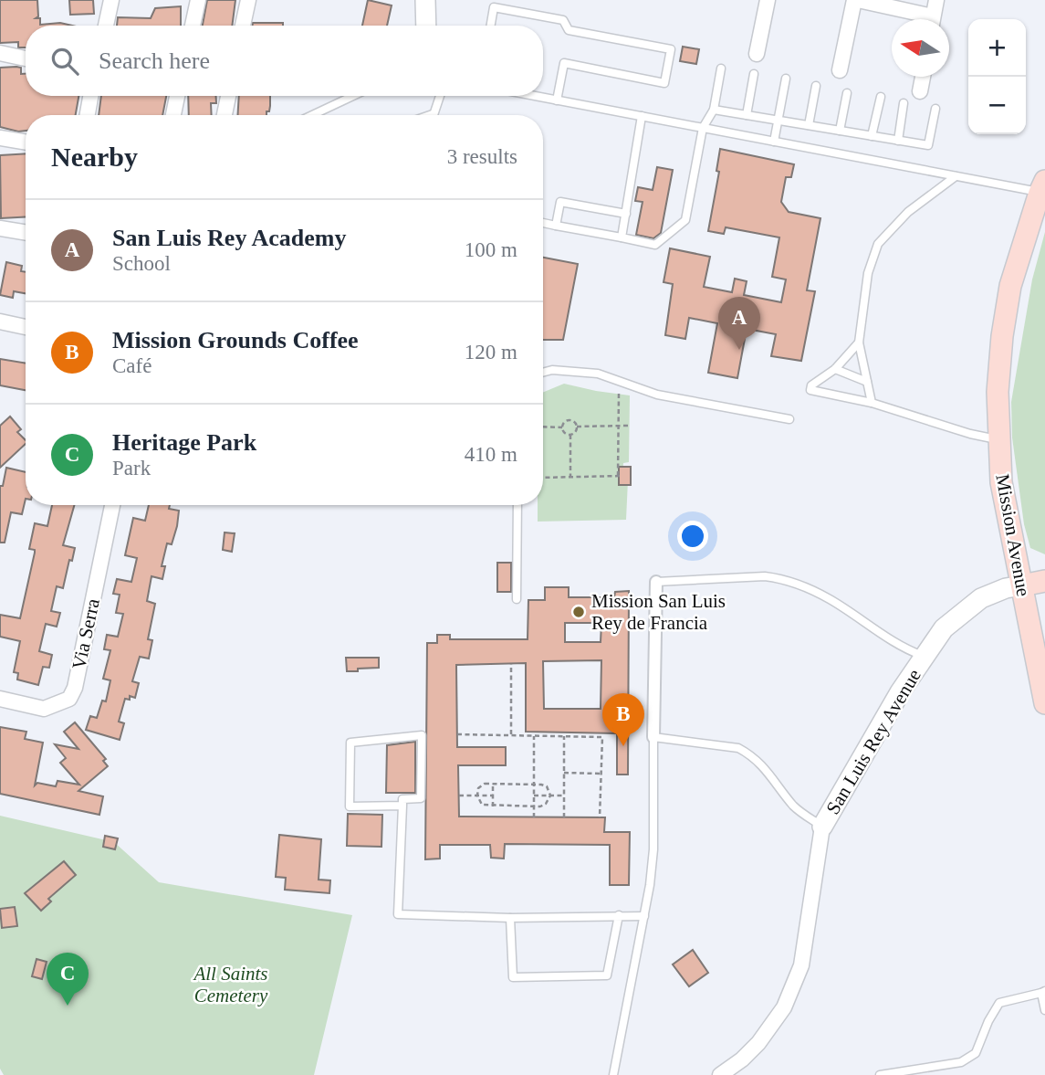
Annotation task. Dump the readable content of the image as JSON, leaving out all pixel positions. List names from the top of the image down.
{
  "streets": {
    "main road": ["Mission Avenue"],
    "street": ["Via Serra", "San Luis Rey Avenue"]
  },
  "crossings": [
    ["Mission Avenue", "San Luis Rey Avenue"]
  ],
  "parks": ["All Saints Cemetery"],
  "places": ["Mission San Luis Rey de Francia"],
  "north": "left",
  "page": {
    "map_buttons": ["+", "−"],
    "search": "Search here",
    "heading": ["Nearby", "3 results"],
    "list": [
      {
        "mark": "A",
        "name": "San Luis Rey Academy",
        "note": "School",
        "value": "100 m"
      },
      {
        "mark": "B",
        "name": "Mission Grounds Coffee",
        "note": "Café",
        "value": "120 m"
      },
      {
        "mark": "C",
        "name": "Heritage Park",
        "note": "Park",
        "value": "410 m"
      }
    ],
    "pins": ["A", "B", "C"]
  }
}
